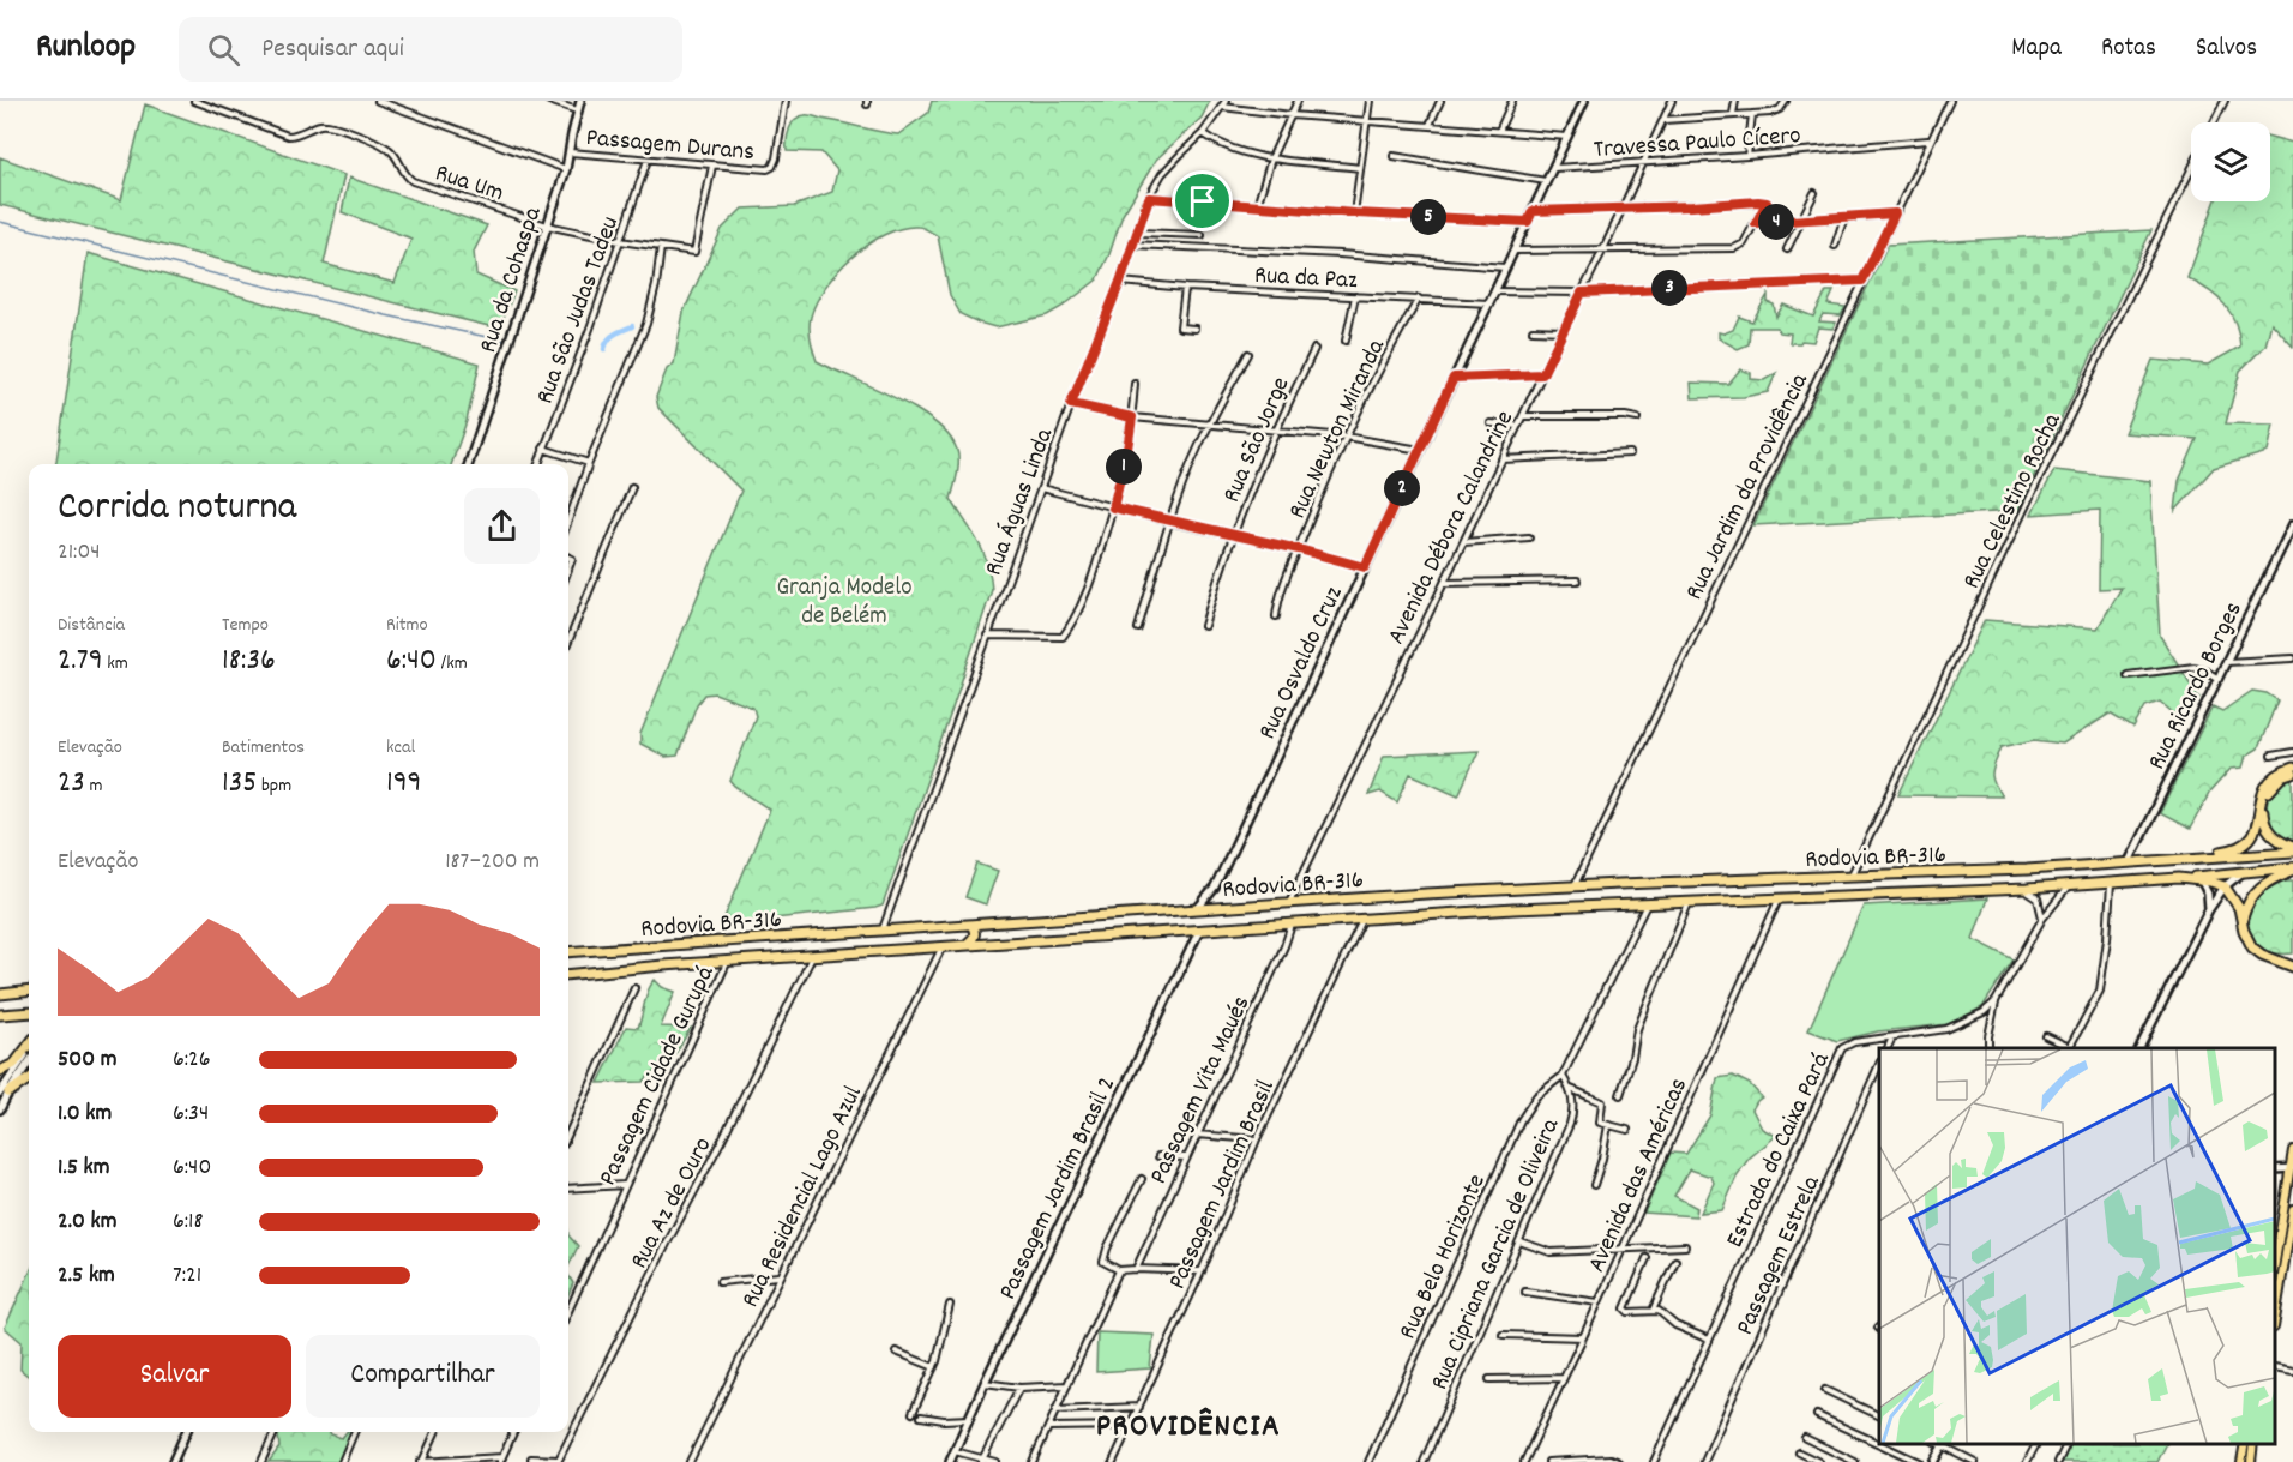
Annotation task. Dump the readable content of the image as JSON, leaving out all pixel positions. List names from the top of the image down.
{
  "streets": {
    "highway": ["Rodovia BR-316"],
    "street": [
      "Travessa Paulo Cícero",
      "Passagem Durans",
      "Rua Um",
      "Rua da Paz",
      "Rua da Cohaspa",
      "Rua São Judas Tadeu",
      "Rua Newton Miranda",
      "Rua São Jorge",
      "Rua Jardim da Providência",
      "Rua Celestino Rocha",
      "Rua Águas Linda",
      "Avenida Débora Calandrine",
      "Rua Osvaldo Cruz",
      "Rua Ricardo Borges",
      "Passagem Cidade Gurupá",
      "Passagem Vita Maués",
      "Estrada do Caixa Pará",
      "Avenida das Américas",
      "Passagem Jardim Brasil",
      "Passagem Jardim Brasil 2",
      "Rua Residencial Lago Azul",
      "Rua Az de Ouro",
      "Rua Cipriana Garcia de Oliveira",
      "Passagem Estrela",
      "Rua Belo Horizonte"
    ]
  },
  "crossings": [
    ["Travessa Paulo Cícero", "Rua Jardim da Providência"],
    ["Travessa Paulo Cícero", "Avenida Débora Calandrine"],
    ["Travessa Paulo Cícero", "Rua Osvaldo Cruz"],
    ["Passagem Durans", "Rua Um"],
    ["Passagem Durans", "Rua da Cohaspa"],
    ["Passagem Durans", "Rua São Judas Tadeu"],
    ["Rua Um", "Rua da Cohaspa"],
    ["Rua Um", "Rua São Judas Tadeu"],
    ["Rua da Paz", "Rua Newton Miranda"],
    ["Rua da Paz", "Rua Águas Linda"],
    ["Rua da Paz", "Rua Osvaldo Cruz"],
    ["Rua Jardim da Providência", "Rodovia BR-316"],
    ["Rua Celestino Rocha", "Rodovia BR-316"],
    ["Rua Águas Linda", "Rodovia BR-316"],
    ["Avenida Débora Calandrine", "Rodovia BR-316"],
    ["Rua Osvaldo Cruz", "Rodovia BR-316"],
    ["Rua Ricardo Borges", "Rodovia BR-316"],
    ["Rodovia BR-316", "Passagem Cidade Gurupá"],
    ["Rodovia BR-316", "Passagem Vita Maués"],
    ["Rodovia BR-316", "Estrada do Caixa Pará"],
    ["Rodovia BR-316", "Avenida das Américas"],
    ["Rodovia BR-316", "Passagem Jardim Brasil"],
    ["Rodovia BR-316", "Passagem Jardim Brasil 2"],
    ["Rodovia BR-316", "Rua Residencial Lago Azul"],
    ["Rodovia BR-316", "Rua Az de Ouro"],
    ["Rua Cipriana Garcia de Oliveira", "Rua Belo Horizonte"]
  ],
  "districts": ["PROVIDÊNCIA"],
  "parks": ["Granja Modelo de Belém"],
  "page": {
    "header": "Runloop",
    "search": "Pesquisar aqui",
    "nav": ["Mapa", "Rotas", "Salvos"],
    "pins": [
      "5",
      "4",
      "3",
      "1",
      "2"
    ],
    "heading": ["Corrida noturna", "21:04"],
    "stats": [
      ["Distância", "2.79 km"],
      ["Tempo", "18:36"],
      ["Ritmo", "6:40 /km"],
      ["Elevação", "23 m"],
      ["Batimentos", "135 bpm"],
      ["kcal", "199"]
    ],
    "chart": ["Elevação", "187–200 m"],
    "list": [
      {
        "name": "500 m",
        "note": "6:26"
      },
      {
        "name": "1.0 km",
        "note": "6:34"
      },
      {
        "name": "1.5 km",
        "note": "6:40"
      },
      {
        "name": "2.0 km",
        "note": "6:18"
      },
      {
        "name": "2.5 km",
        "note": "7:21"
      }
    ],
    "buttons": ["Salvar", "Compartilhar"]
  }
}
